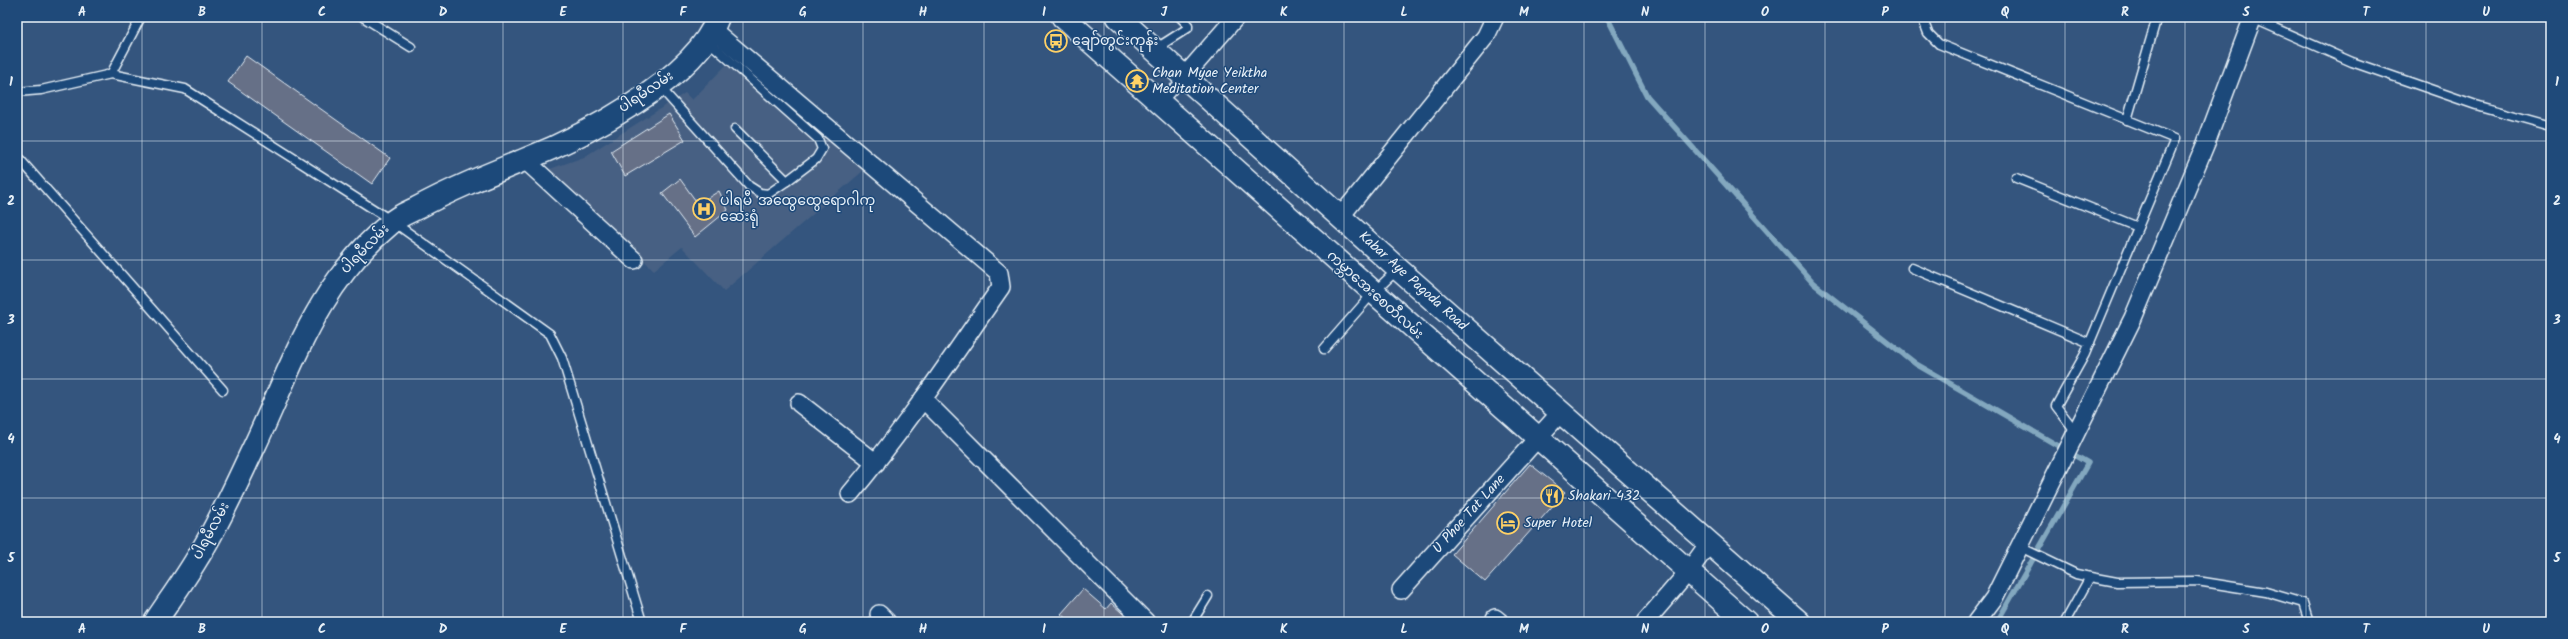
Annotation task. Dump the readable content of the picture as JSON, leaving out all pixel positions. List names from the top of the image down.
{
  "streets": {
    "main road": ["ပါရမီလမ်း", "Kabar Aye Pagoda Road", "ကမ္ဘာအေးစေတီလမ်း"],
    "street": ["U Phoe Tat Lane"]
  },
  "crossings": [
    ["Kabar Aye Pagoda Road", "U Phoe Tat Lane"],
    ["ကမ္ဘာအေးစေတီလမ်း", "U Phoe Tat Lane"]
  ],
  "places": {
    "bus stop": ["ချော်တွင်းကုန်း"],
    "temple": ["Chan Myae Yeiktha Meditation Center"],
    "hospital": ["ပါရမီ အထွေထွေရောဂါကု ဆေးရုံ"],
    "restaurant": ["Shakari 432"],
    "hotel": ["Super Hotel"]
  },
  "grid": {
    "columns": [
      "A",
      "B",
      "C",
      "D",
      "E",
      "F",
      "G",
      "H",
      "I",
      "J",
      "K",
      "L",
      "M",
      "N",
      "O",
      "P",
      "Q",
      "R",
      "S",
      "T",
      "U"
    ],
    "rows": [
      "1",
      "2",
      "3",
      "4",
      "5"
    ]
  }
}
